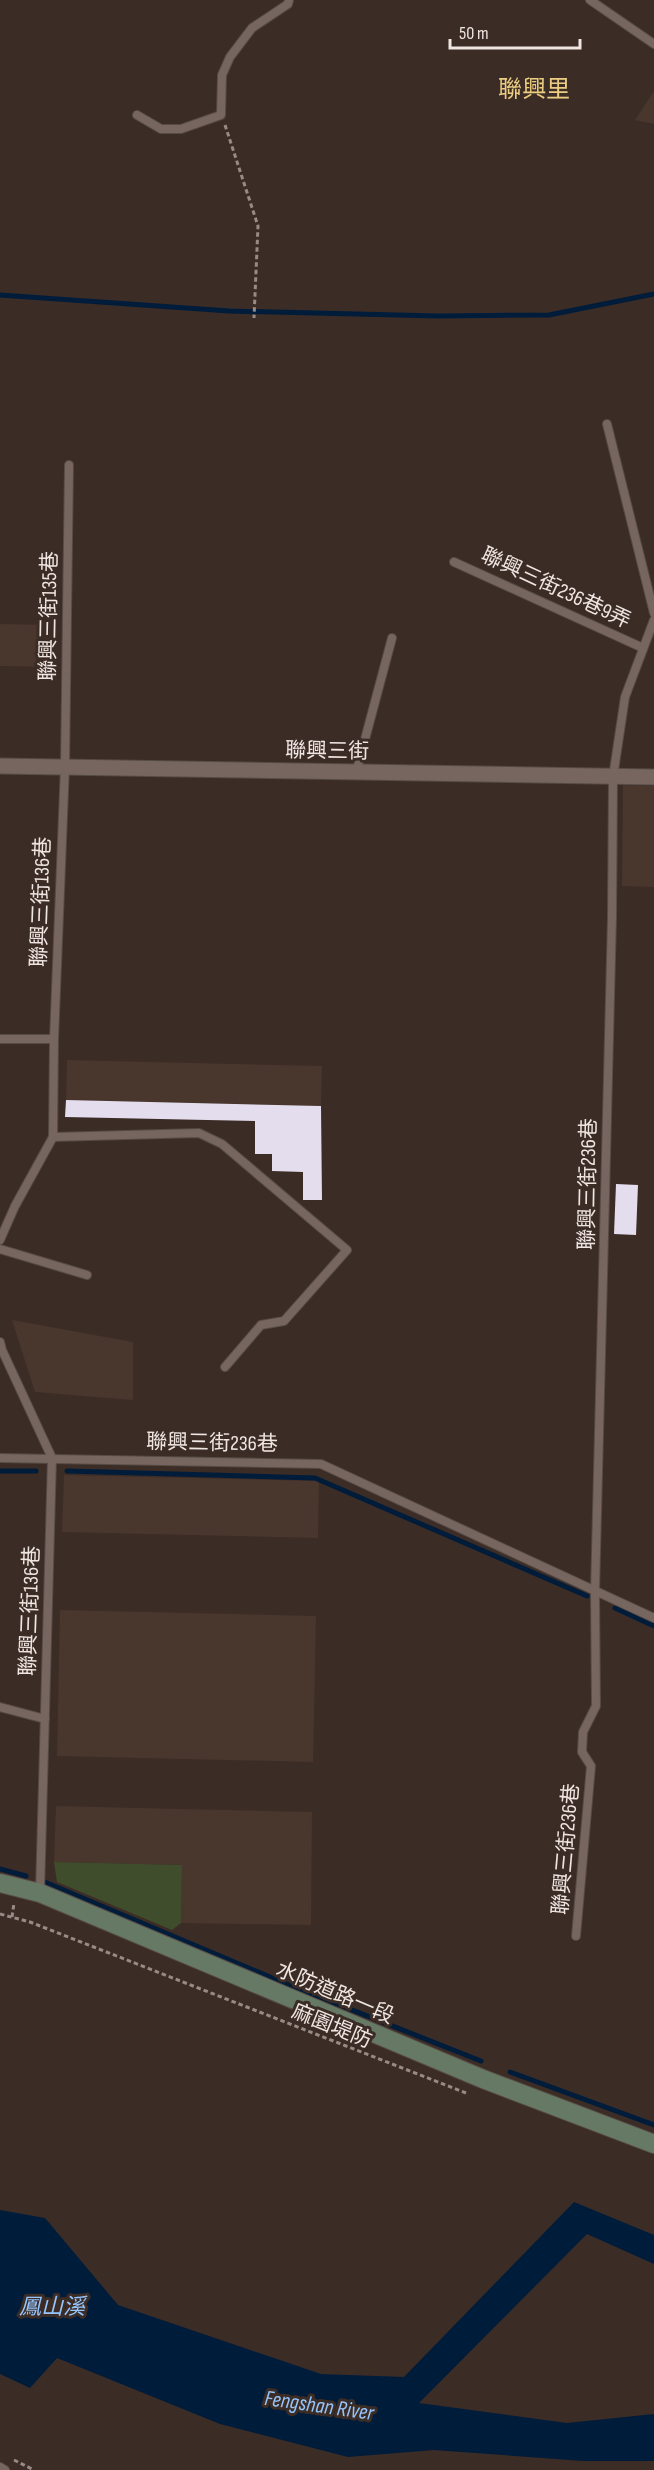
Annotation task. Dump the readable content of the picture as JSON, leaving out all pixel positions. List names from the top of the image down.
{
  "streets": {
    "street": ["聯興三街", "水防道路一段"],
    "lane": [
      "聯興三街236巷9弄",
      "聯興三街135巷",
      "聯興三街136巷",
      "聯興三街236巷"
    ],
    "path": ["麻園堤防"]
  },
  "crossings": [
    ["聯興三街236巷9弄", "聯興三街236巷"],
    ["聯興三街135巷", "聯興三街"],
    ["聯興三街135巷", "聯興三街136巷"],
    ["聯興三街", "聯興三街136巷"],
    ["聯興三街", "聯興三街236巷"],
    ["聯興三街136巷", "聯興三街236巷"],
    ["聯興三街136巷", "水防道路一段"]
  ],
  "districts": ["聯興里"],
  "water": ["鳳山溪", "Fengshan River"],
  "scale_bar": "50 m"
}
